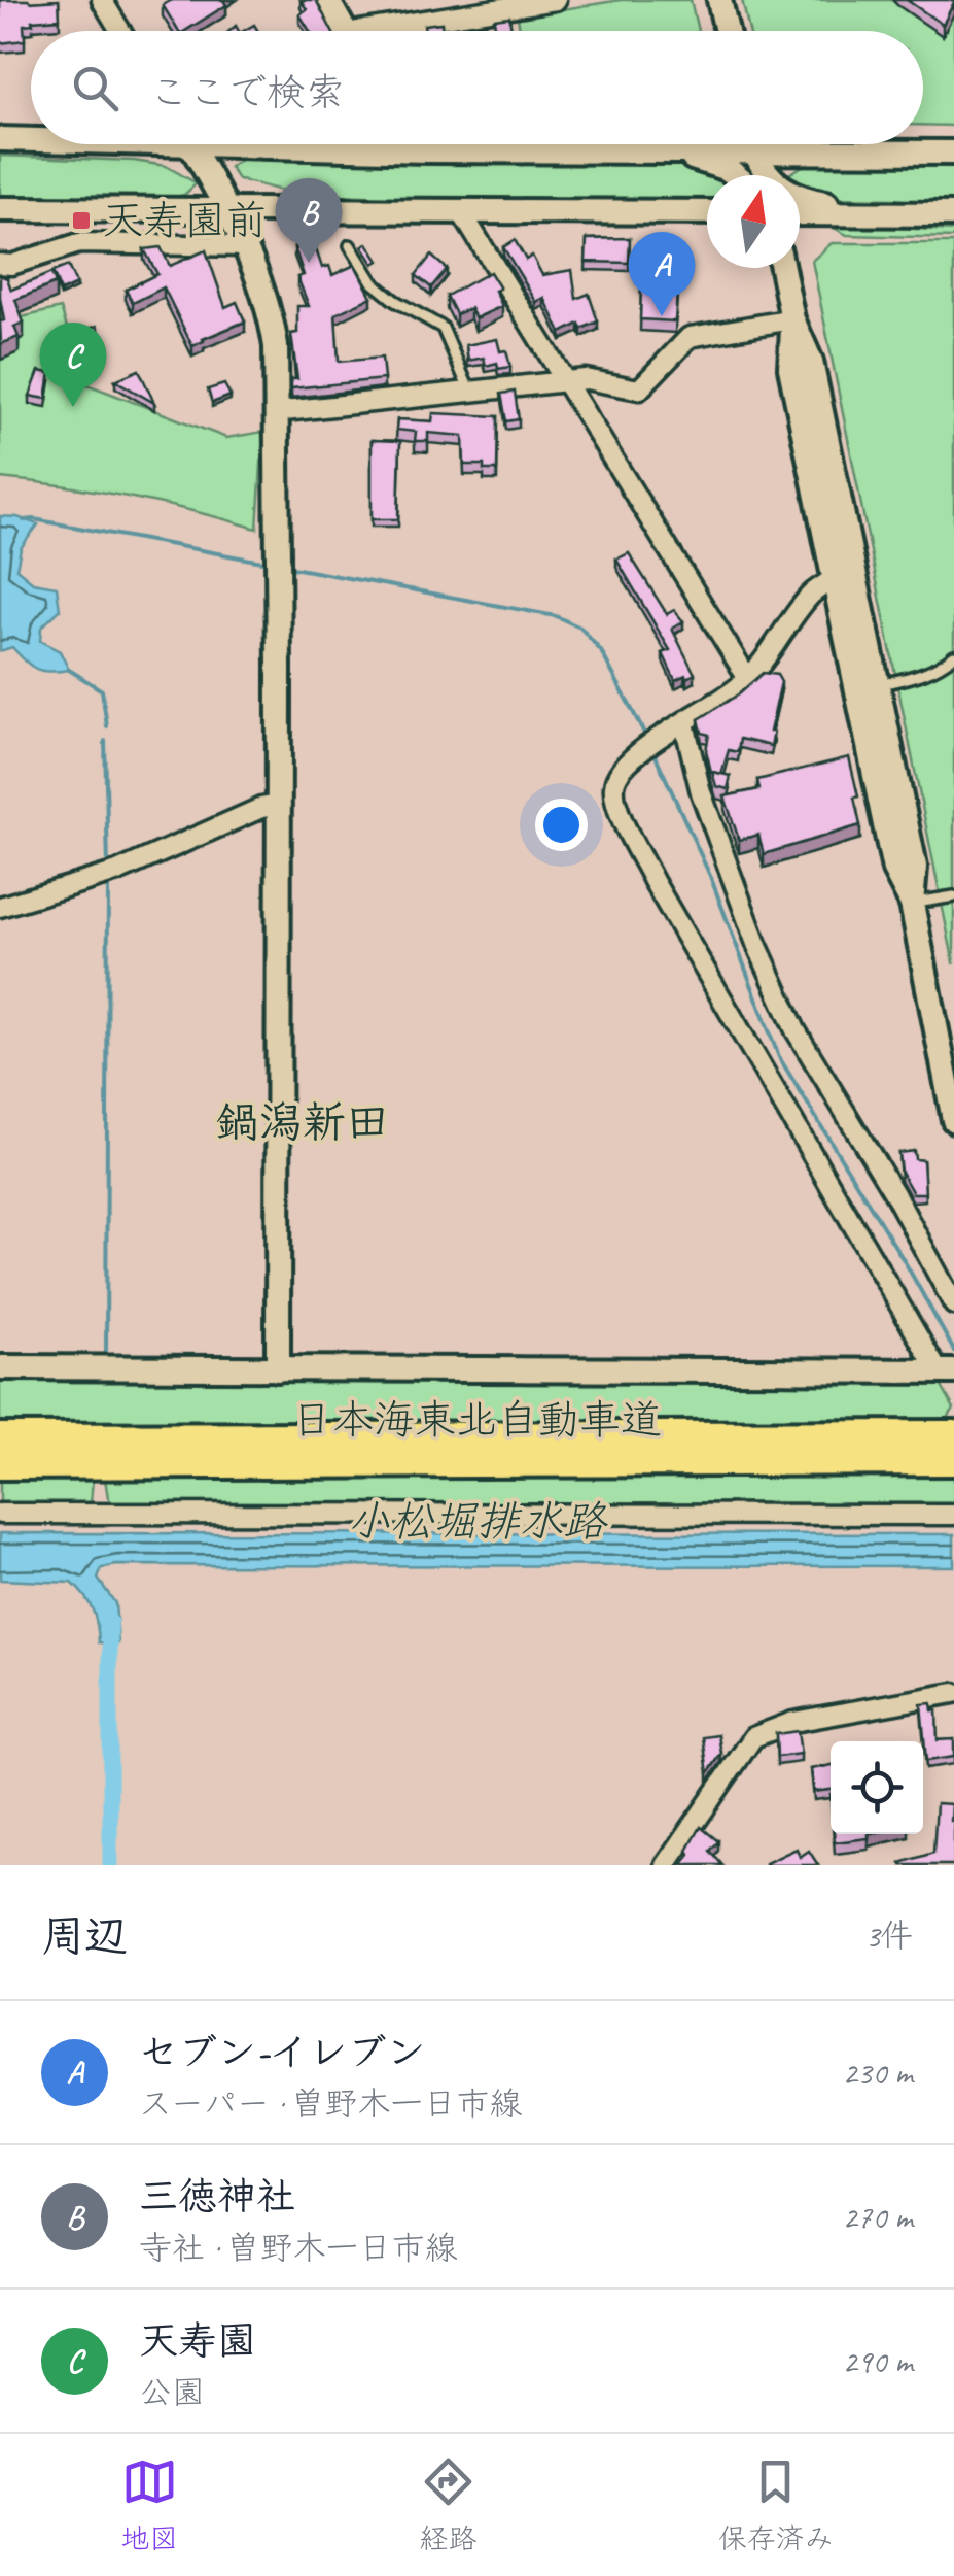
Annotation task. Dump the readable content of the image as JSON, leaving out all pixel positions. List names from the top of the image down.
{
  "streets": {
    "highway": ["日本海東北自動車道"]
  },
  "districts": ["鍋潟新田"],
  "water": ["小松堀排水路"],
  "places": {
    "transit": ["天寿園前"]
  },
  "north": "top",
  "page": {
    "search": "ここで検索",
    "pins": ["B", "A", "C"],
    "heading": ["周辺", "3件"],
    "list": [
      {
        "mark": "A",
        "name": "セブン-イレブン",
        "note": "スーパー · 曽野木一日市線",
        "value": "230 m"
      },
      {
        "mark": "B",
        "name": "三徳神社",
        "note": "寺社 · 曽野木一日市線",
        "value": "270 m"
      },
      {
        "mark": "C",
        "name": "天寿園",
        "note": "公園",
        "value": "290 m"
      }
    ],
    "nav": ["地図", "経路", "保存済み"]
  }
}
